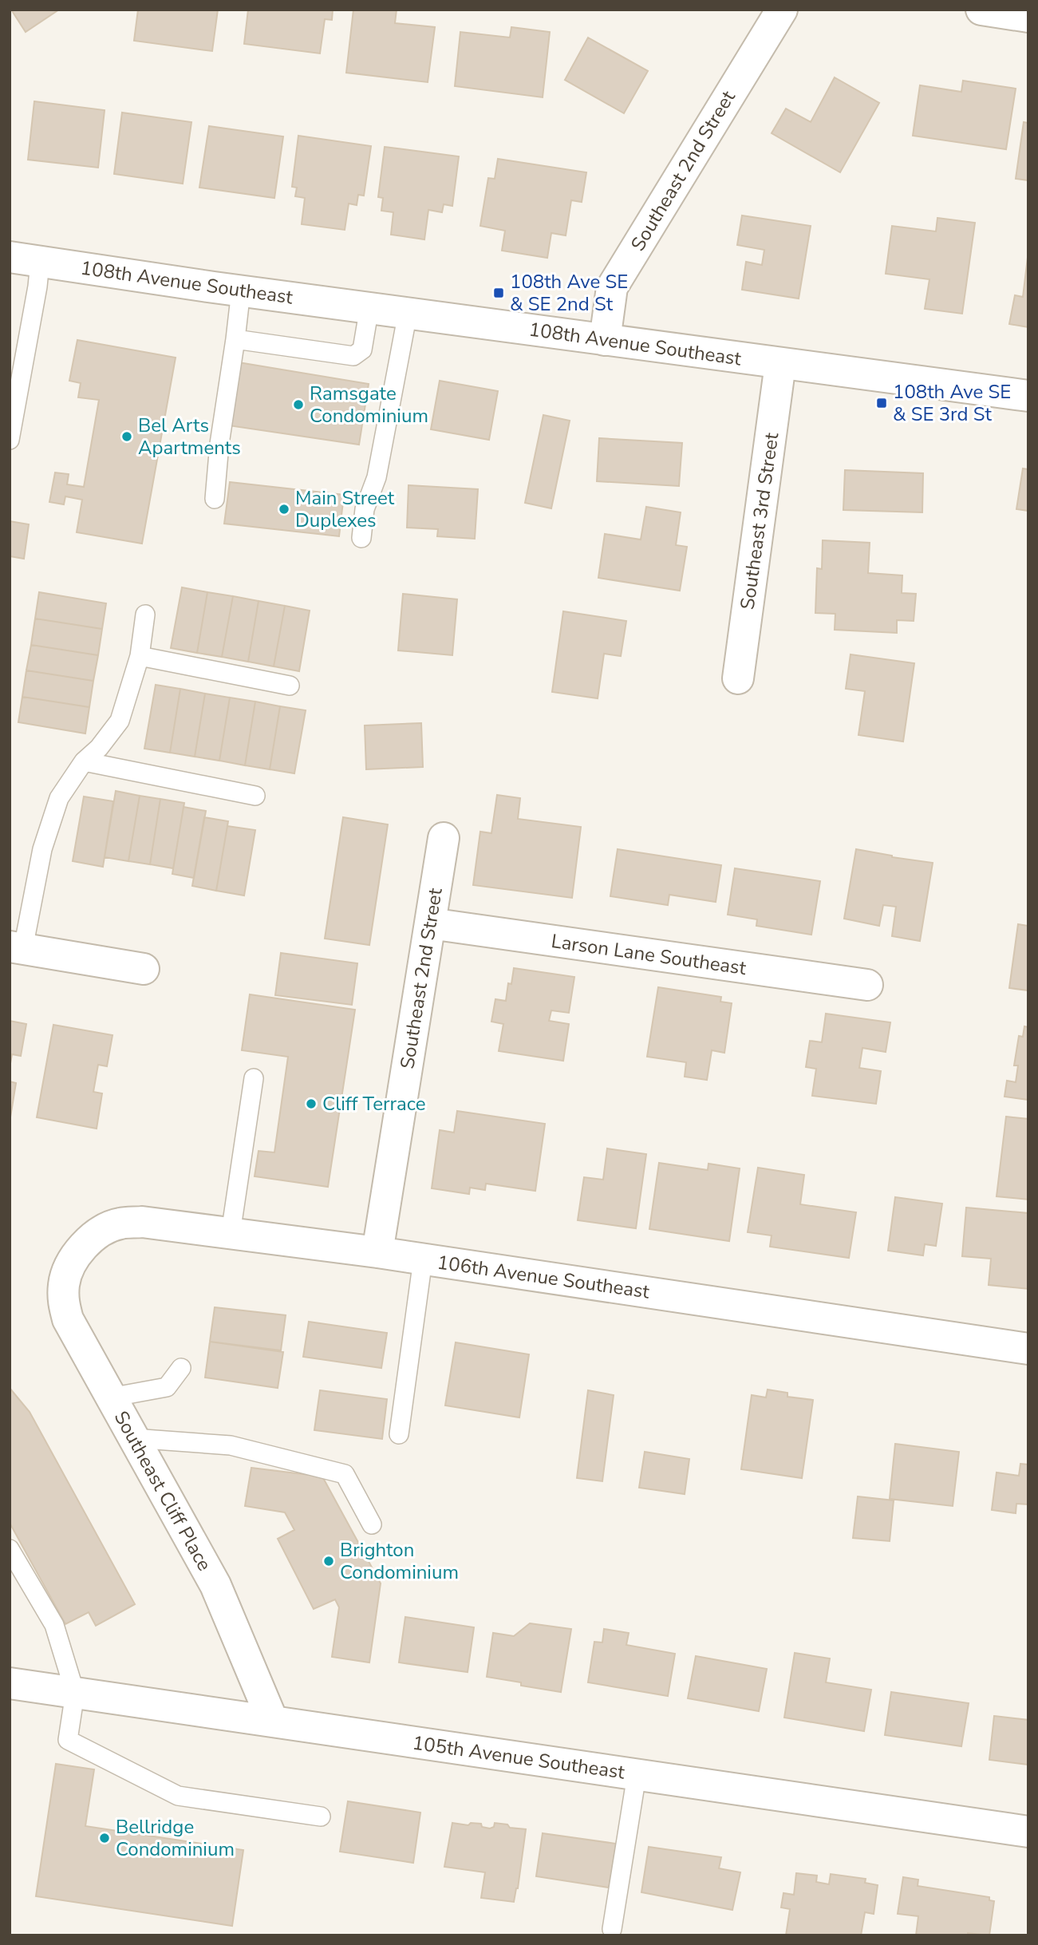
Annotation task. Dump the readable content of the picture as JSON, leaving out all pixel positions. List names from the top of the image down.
{
  "streets": {
    "street": [
      "Southeast 2nd Street",
      "108th Avenue Southeast",
      "Southeast 3rd Street",
      "Larson Lane Southeast",
      "106th Avenue Southeast",
      "Southeast Cliff Place",
      "105th Avenue Southeast"
    ]
  },
  "crossings": [
    ["Southeast 2nd Street", "108th Avenue Southeast"],
    ["Southeast 2nd Street", "Larson Lane Southeast"],
    ["Southeast 2nd Street", "106th Avenue Southeast"],
    ["108th Avenue Southeast", "Southeast 3rd Street"],
    ["106th Avenue Southeast", "Southeast Cliff Place"],
    ["Southeast Cliff Place", "105th Avenue Southeast"]
  ],
  "places": {
    "transit": ["108th Ave SE & SE 2nd St", "108th Ave SE & SE 3rd St"],
    "other": [
      "Ramsgate Condominium",
      "Bel Arts Apartments",
      "Main Street Duplexes",
      "Cliff Terrace",
      "Brighton Condominium",
      "Bellridge Condominium"
    ]
  }
}
